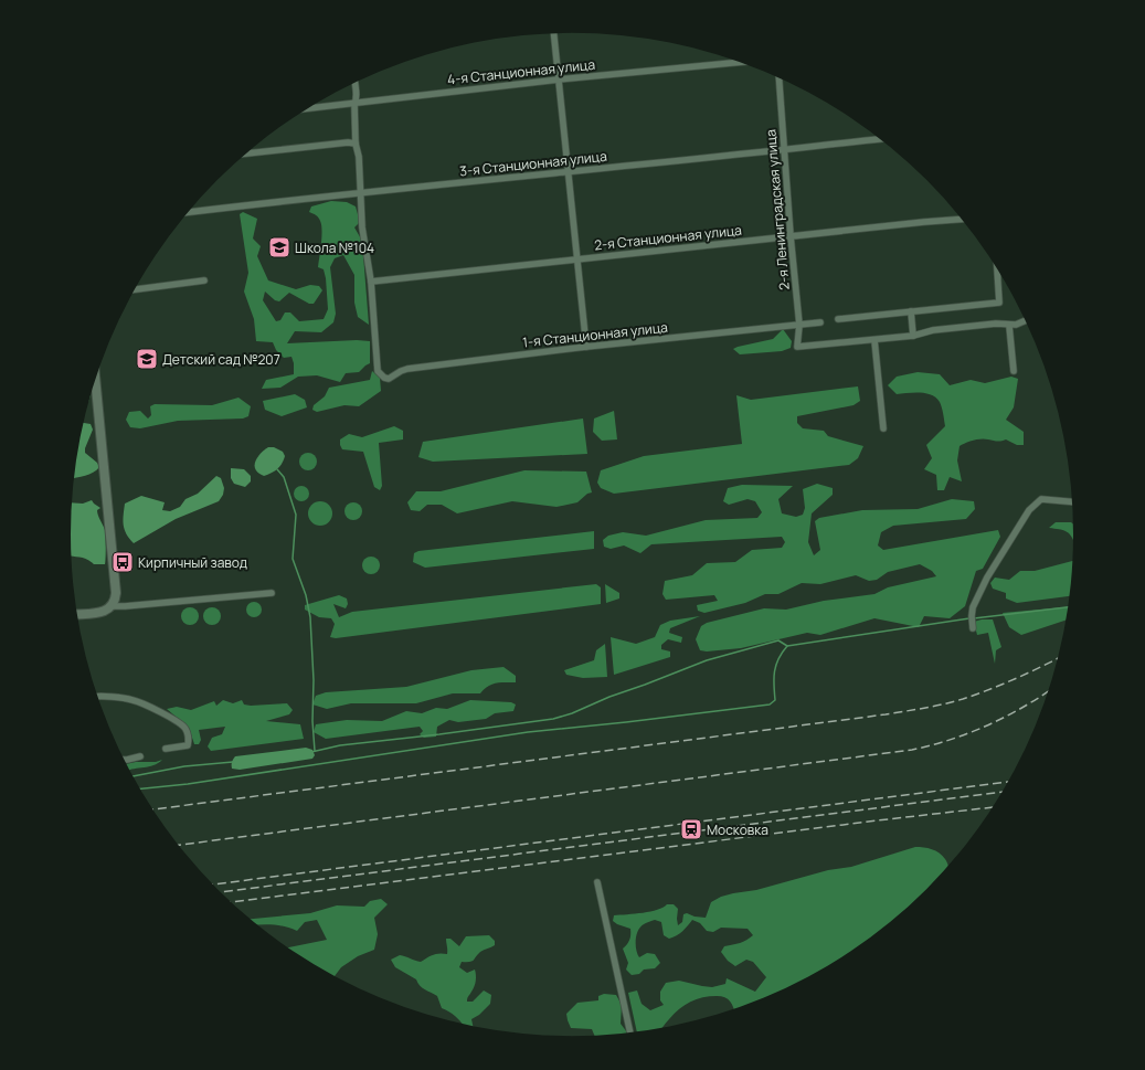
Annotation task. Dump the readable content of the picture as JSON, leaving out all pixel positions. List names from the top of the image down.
{
  "streets": {
    "street": [
      "4-я Станционная улица",
      "3-я Станционная улица",
      "2-я Ленинградская улица",
      "2-я Станционная улица",
      "1-я Станционная улица"
    ]
  },
  "crossings": [
    ["3-я Станционная улица", "2-я Ленинградская улица"],
    ["2-я Ленинградская улица", "2-я Станционная улица"],
    ["2-я Ленинградская улица", "1-я Станционная улица"],
    ["2-я Станционная улица", "1-я Станционная улица"]
  ],
  "places": {
    "school or university": ["Школа №104", "Детский сад №207"],
    "bus stop": ["Кирпичный завод"],
    "station": ["Московка"]
  }
}
